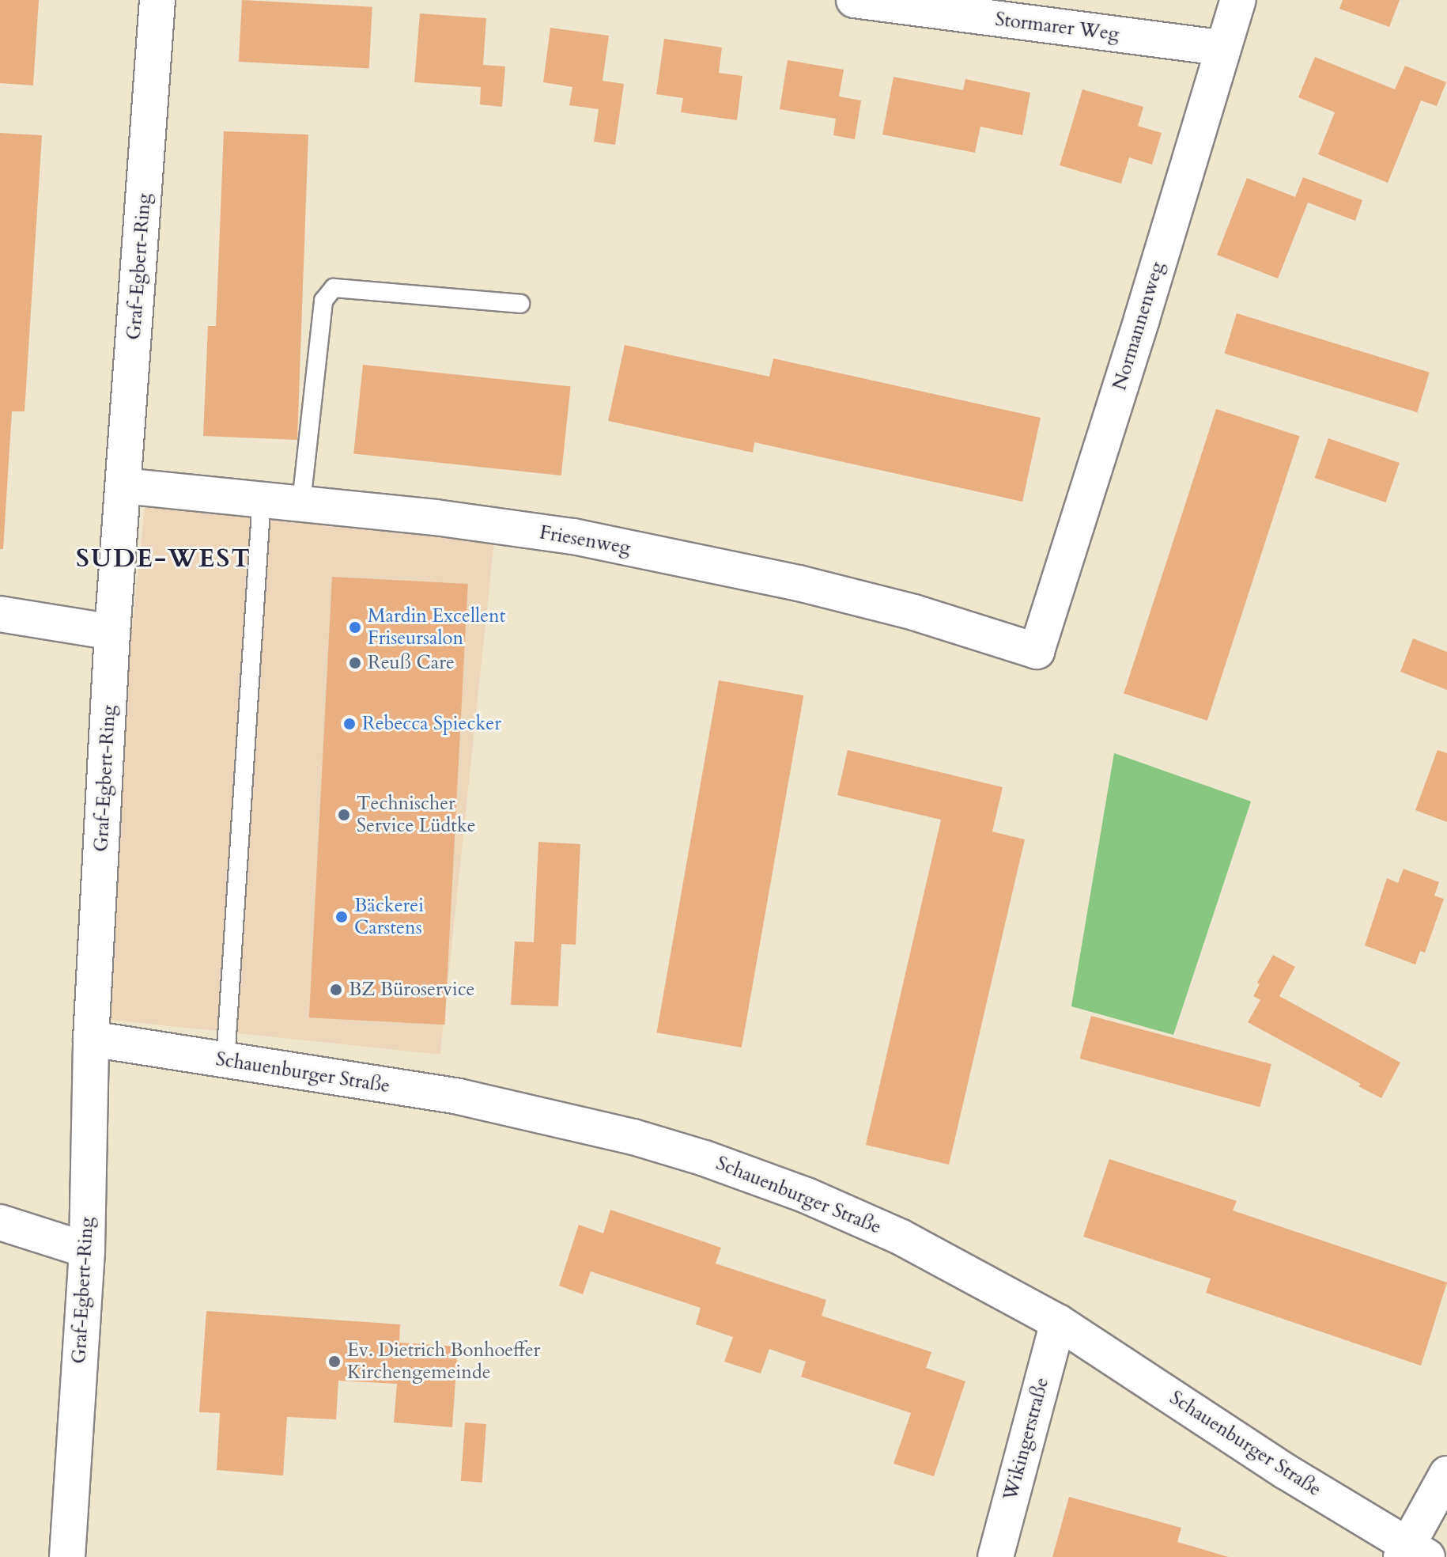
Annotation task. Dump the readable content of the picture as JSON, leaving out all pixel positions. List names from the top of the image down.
{
  "streets": {
    "street": [
      "Stormarer Weg",
      "Graf-Egbert-Ring",
      "Normannenweg",
      "Friesenweg",
      "Schauenburger Straße",
      "Wikingerstraße"
    ]
  },
  "crossings": [
    ["Stormarer Weg", "Normannenweg"],
    ["Graf-Egbert-Ring", "Friesenweg"],
    ["Graf-Egbert-Ring", "Schauenburger Straße"],
    ["Normannenweg", "Friesenweg"],
    ["Schauenburger Straße", "Wikingerstraße"]
  ],
  "districts": ["SUDE-WEST"],
  "places": [
    "Mardin Excellent Friseursalon",
    "Reuß Care",
    "Rebecca Spiecker",
    "Technischer Service Lüdtke",
    "Bäckerei Carstens",
    "BZ Büroservice",
    "Ev. Dietrich Bonhoeffer Kirchengemeinde"
  ]
}
